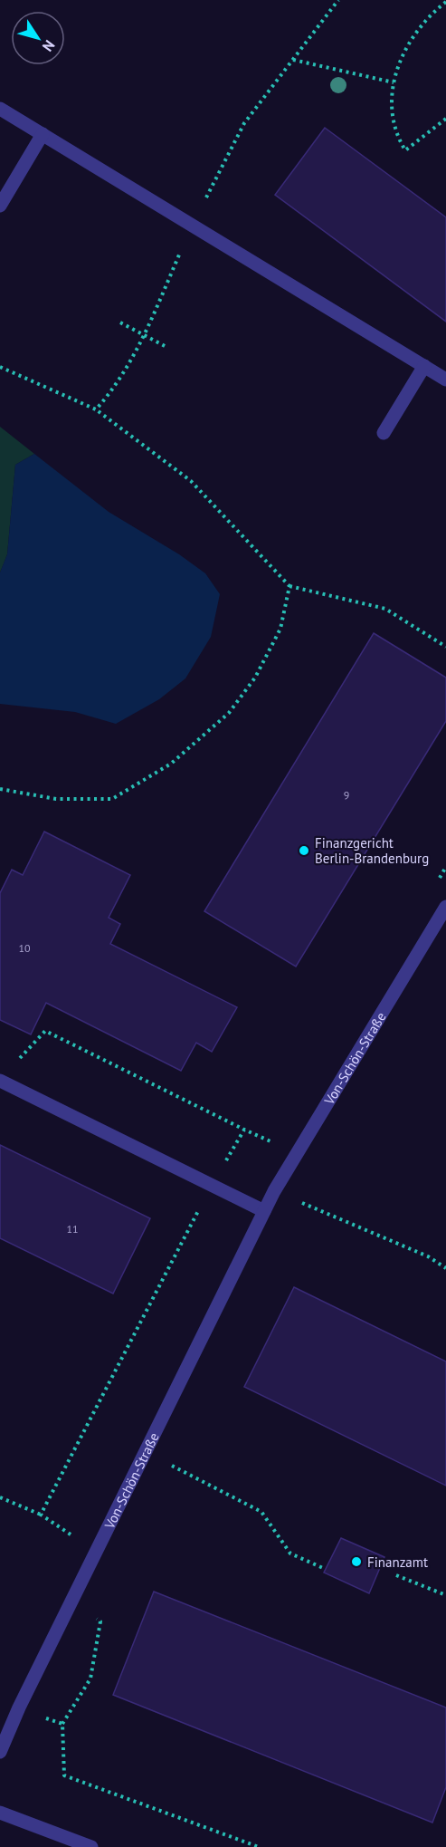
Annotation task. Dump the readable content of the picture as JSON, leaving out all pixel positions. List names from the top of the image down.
{
  "streets": {
    "street": ["Von-Schön-Straße"]
  },
  "places": ["Finanzgericht Berlin-Brandenburg", "Finanzamt"],
  "house_numbers": ["9", "10", "11"],
  "north": "bottom right"
}
